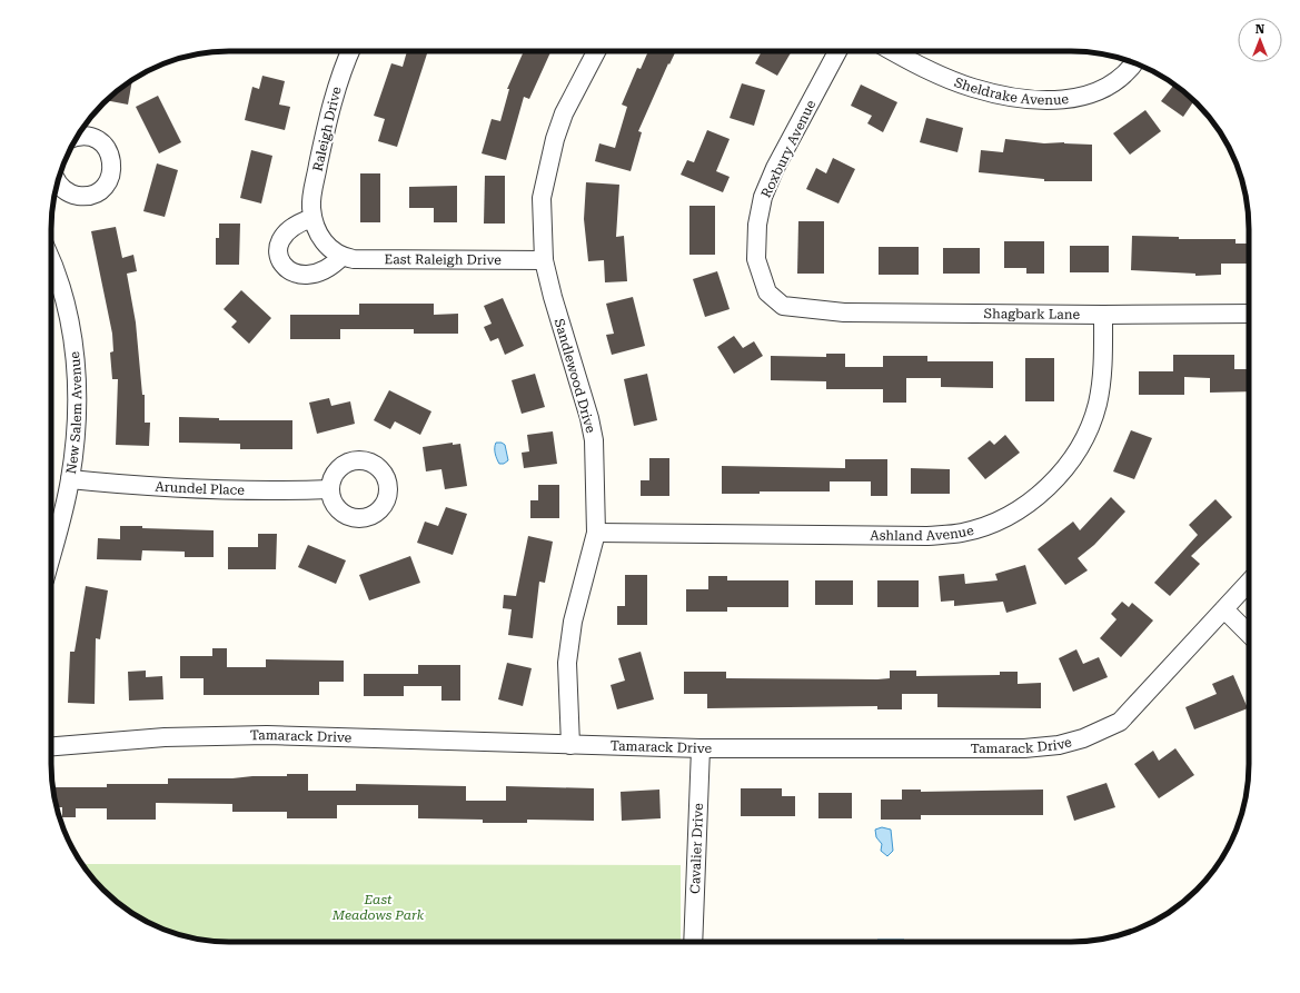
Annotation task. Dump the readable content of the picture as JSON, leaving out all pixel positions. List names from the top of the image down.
{
  "streets": {
    "street": [
      "Sheldrake Avenue",
      "Raleigh Drive",
      "Roxbury Avenue",
      "East Raleigh Drive",
      "Shagbark Lane",
      "Sandlewood Drive",
      "New Salem Avenue",
      "Arundel Place",
      "Ashland Avenue",
      "Tamarack Drive",
      "Cavalier Drive"
    ]
  },
  "crossings": [
    ["Raleigh Drive", "East Raleigh Drive"],
    ["Roxbury Avenue", "Shagbark Lane"],
    ["East Raleigh Drive", "Sandlewood Drive"],
    ["Shagbark Lane", "Ashland Avenue"],
    ["Sandlewood Drive", "Ashland Avenue"],
    ["Sandlewood Drive", "Tamarack Drive"],
    ["New Salem Avenue", "Arundel Place"],
    ["Tamarack Drive", "Cavalier Drive"]
  ],
  "parks": ["East Meadows Park"],
  "north": "top"
}
